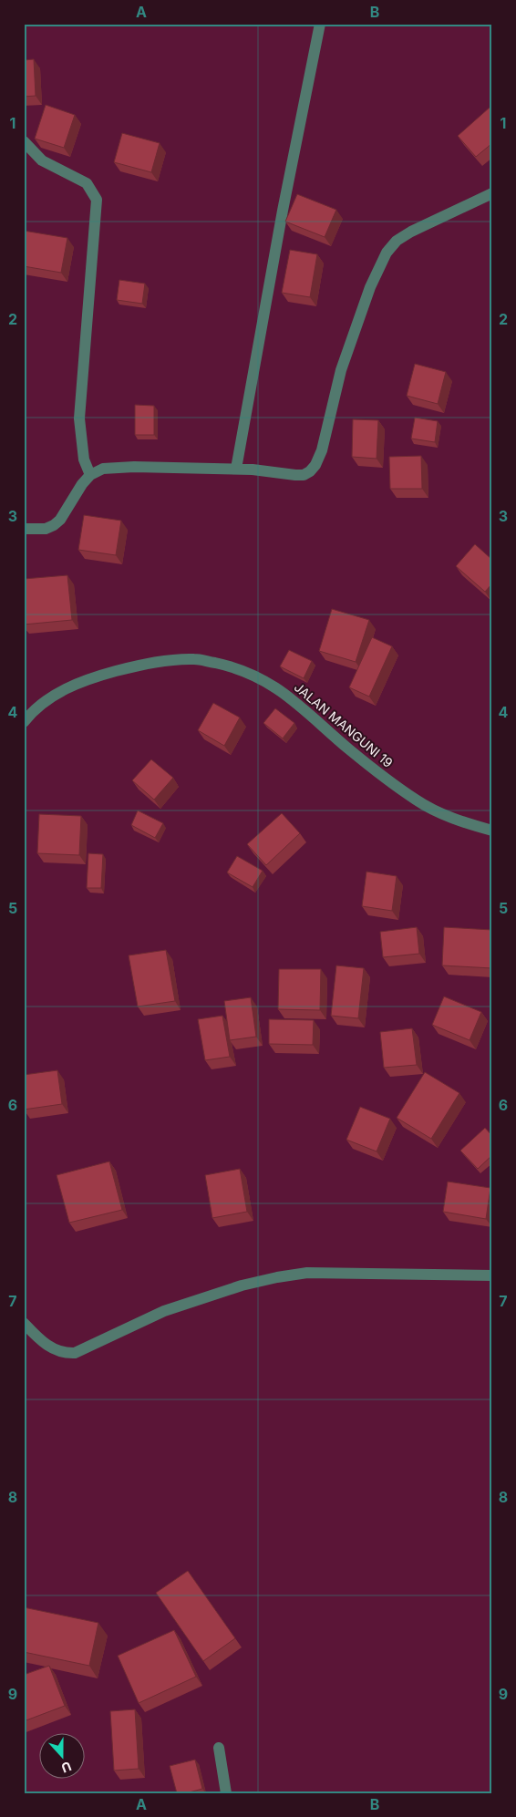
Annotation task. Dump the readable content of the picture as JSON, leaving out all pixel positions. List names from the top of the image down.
{
  "streets": {
    "street": ["JALAN MANGUNI 19"]
  },
  "north": "bottom",
  "grid": {
    "columns": ["A", "B"],
    "rows": [
      "1",
      "2",
      "3",
      "4",
      "5",
      "6",
      "7",
      "8",
      "9"
    ]
  }
}
